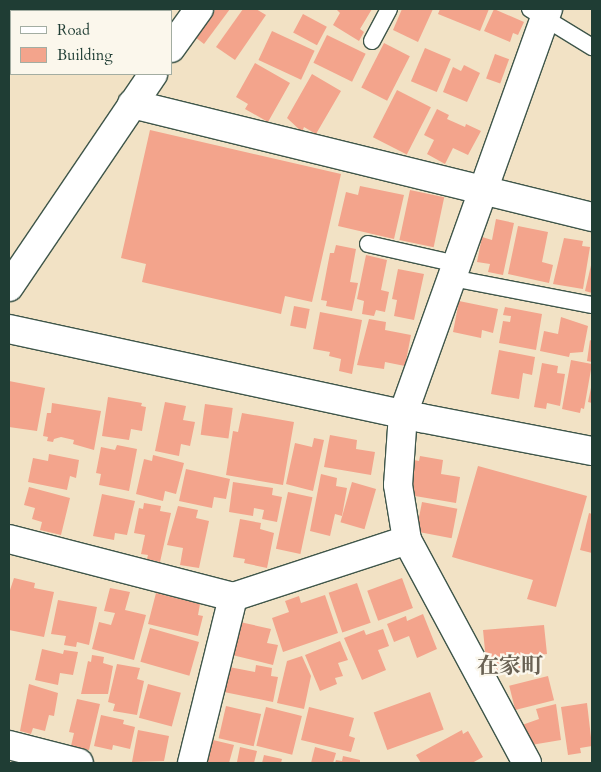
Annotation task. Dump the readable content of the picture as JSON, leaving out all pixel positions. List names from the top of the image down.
{
  "districts": ["在家町"],
  "legend": ["Road", "Building"]
}
